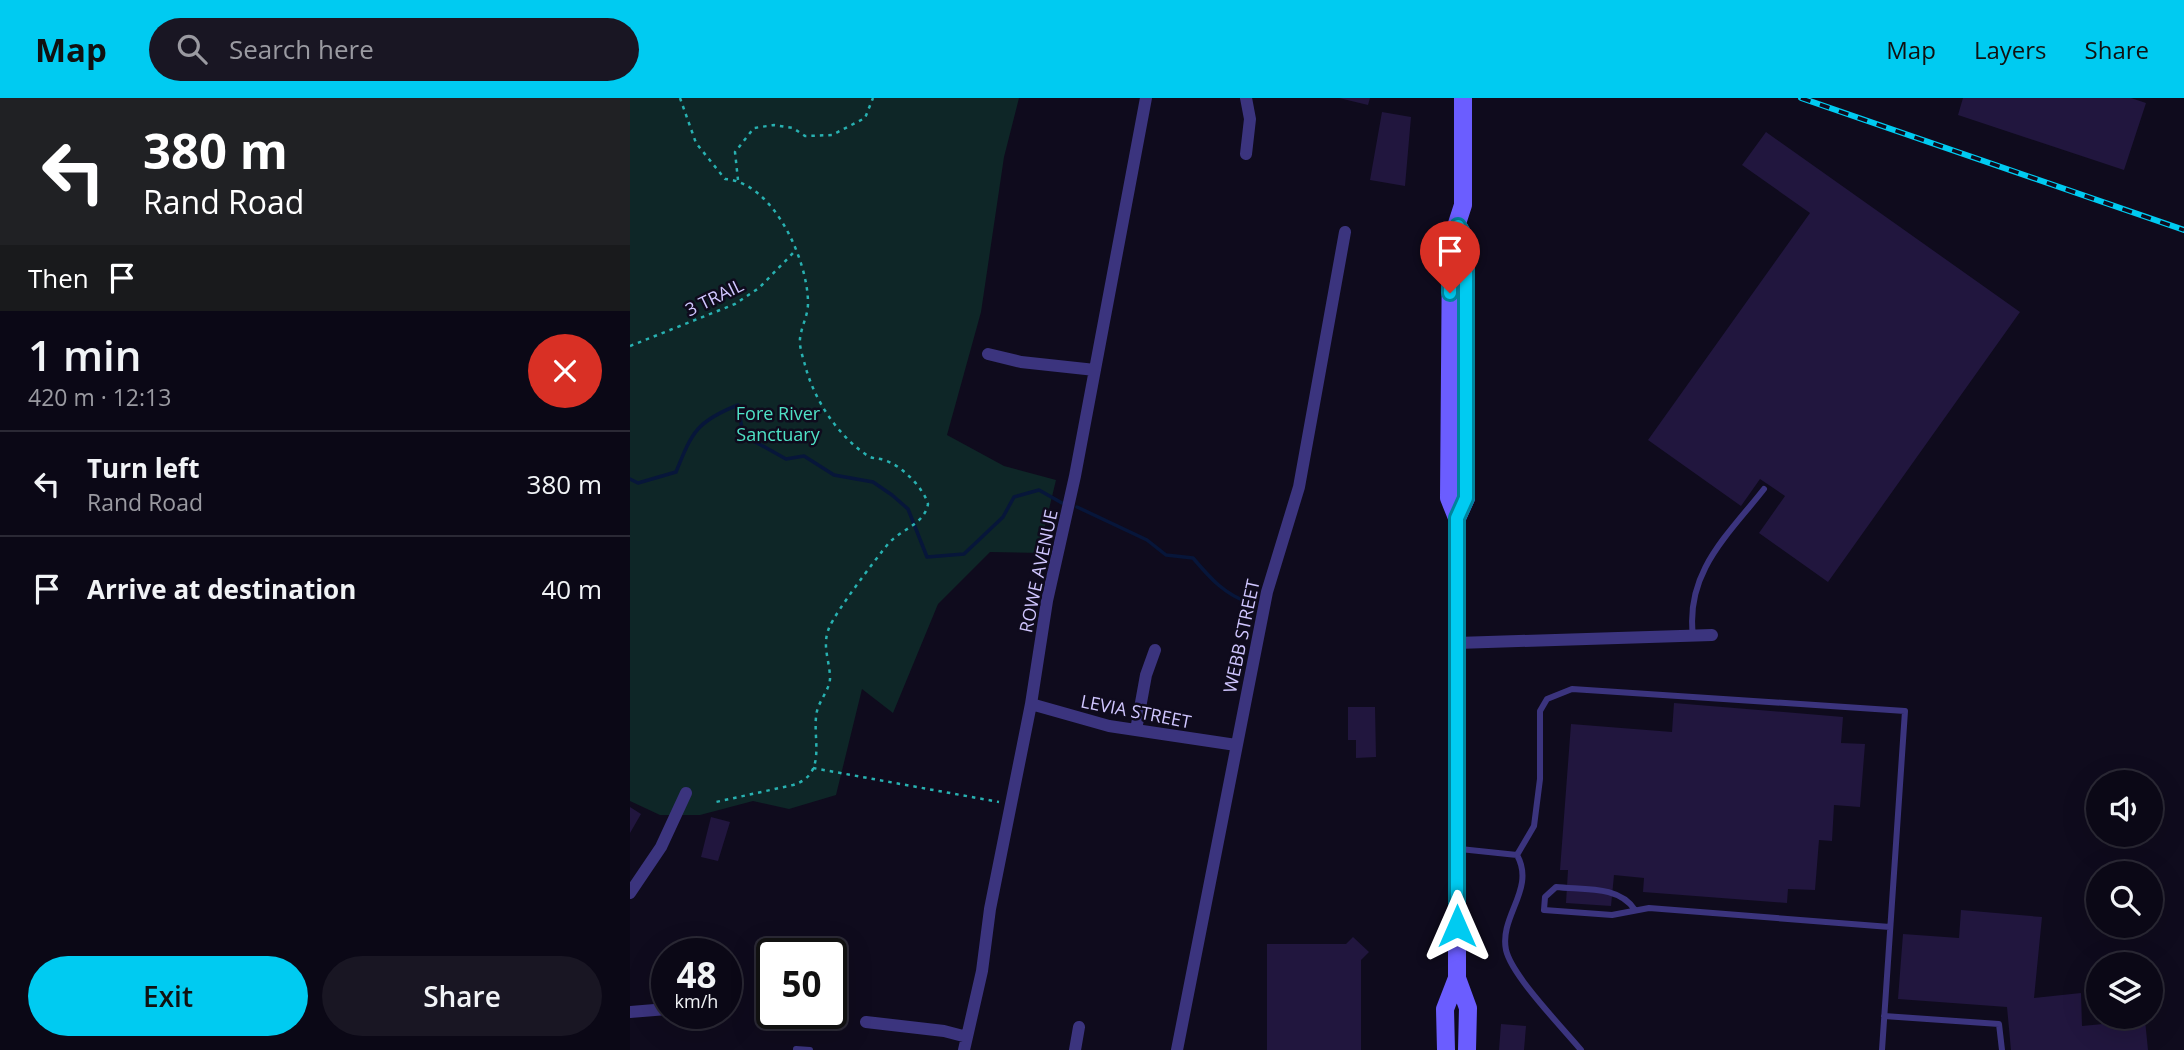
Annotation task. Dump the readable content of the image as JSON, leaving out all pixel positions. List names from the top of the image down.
{
  "streets": {
    "street": ["ROWE AVENUE", "WEBB STREET", "LEVIA STREET"],
    "path": ["3 TRAIL"]
  },
  "crossings": [
    ["ROWE AVENUE", "LEVIA STREET"],
    ["WEBB STREET", "LEVIA STREET"]
  ],
  "parks": ["Fore River Sanctuary"],
  "page": {
    "header": "Map",
    "search": "Search here",
    "nav": ["Map", "Layers", "Share"],
    "turn": ["380 m", "Rand Road"],
    "then": "Then",
    "heading": ["1 min", "420 m · 12:13"],
    "list": [
      {
        "name": "Turn left",
        "note": "Rand Road",
        "value": "380 m"
      },
      {
        "name": "Arrive at destination",
        "value": "40 m"
      }
    ],
    "speed": "48 km/h",
    "limit": "50",
    "buttons": ["Exit", "Share"]
  }
}
